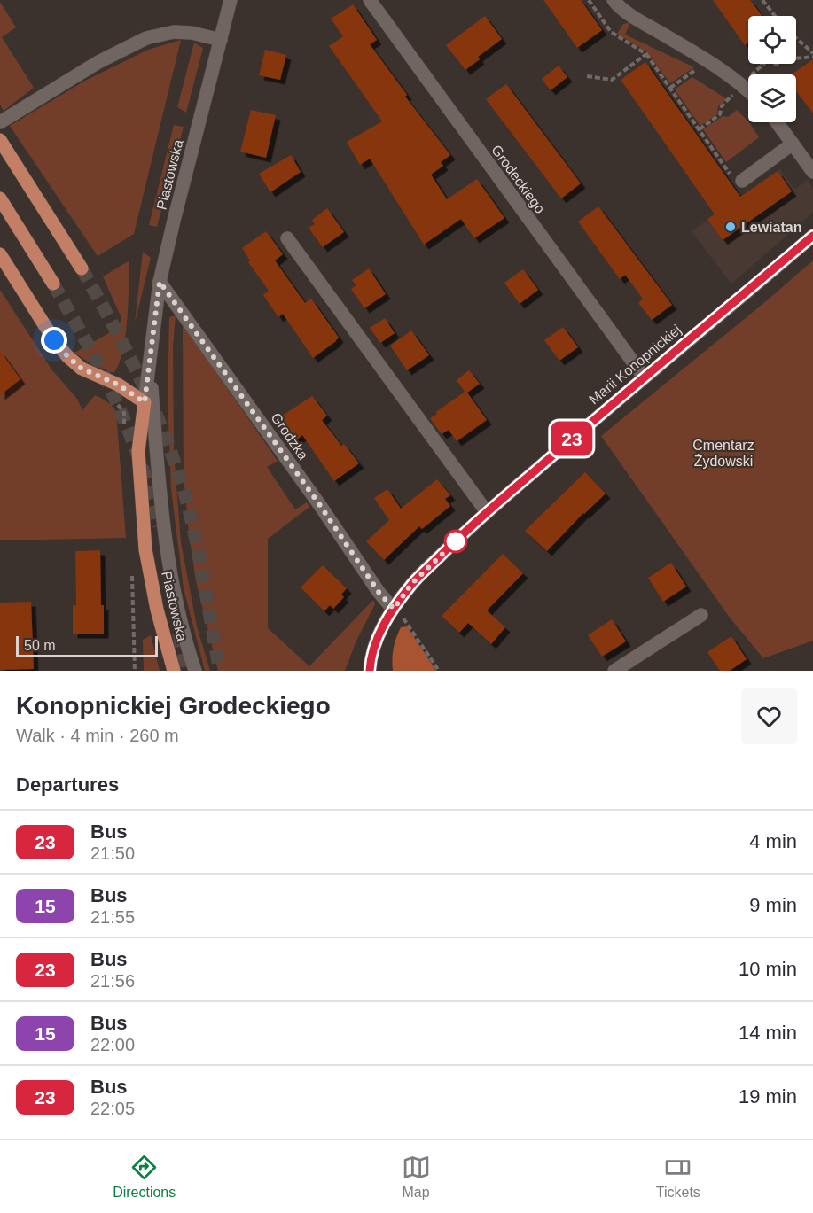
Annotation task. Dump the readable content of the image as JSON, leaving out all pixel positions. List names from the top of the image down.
{
  "streets": {
    "main road": ["Piastowska"],
    "street": ["Grodeckiego", "Marii Konopnickiej", "Grodzka"]
  },
  "crossings": [
    ["Piastowska", "Grodzka"],
    ["Grodeckiego", "Marii Konopnickiej"],
    ["Marii Konopnickiej", "Grodzka"]
  ],
  "parks": ["Cmentarz Żydowski"],
  "places": ["Lewiatan"],
  "lines": ["bus line 23"],
  "scale_bar": "50 m",
  "page": {
    "on_map": "23",
    "scale": "50 m",
    "heading": [
      ["Konopnickiej Grodeckiego", "Walk · 4 min · 260 m"],
      "Departures"
    ],
    "list": [
      {
        "mark": "23",
        "name": "Bus",
        "note": "21:50",
        "value": "4 min"
      },
      {
        "mark": "15",
        "name": "Bus",
        "note": "21:55",
        "value": "9 min"
      },
      {
        "mark": "23",
        "name": "Bus",
        "note": "21:56",
        "value": "10 min"
      },
      {
        "mark": "15",
        "name": "Bus",
        "note": "22:00",
        "value": "14 min"
      },
      {
        "mark": "23",
        "name": "Bus",
        "note": "22:05",
        "value": "19 min"
      }
    ],
    "tabs": ["Directions", "Map", "Tickets"]
  }
}
